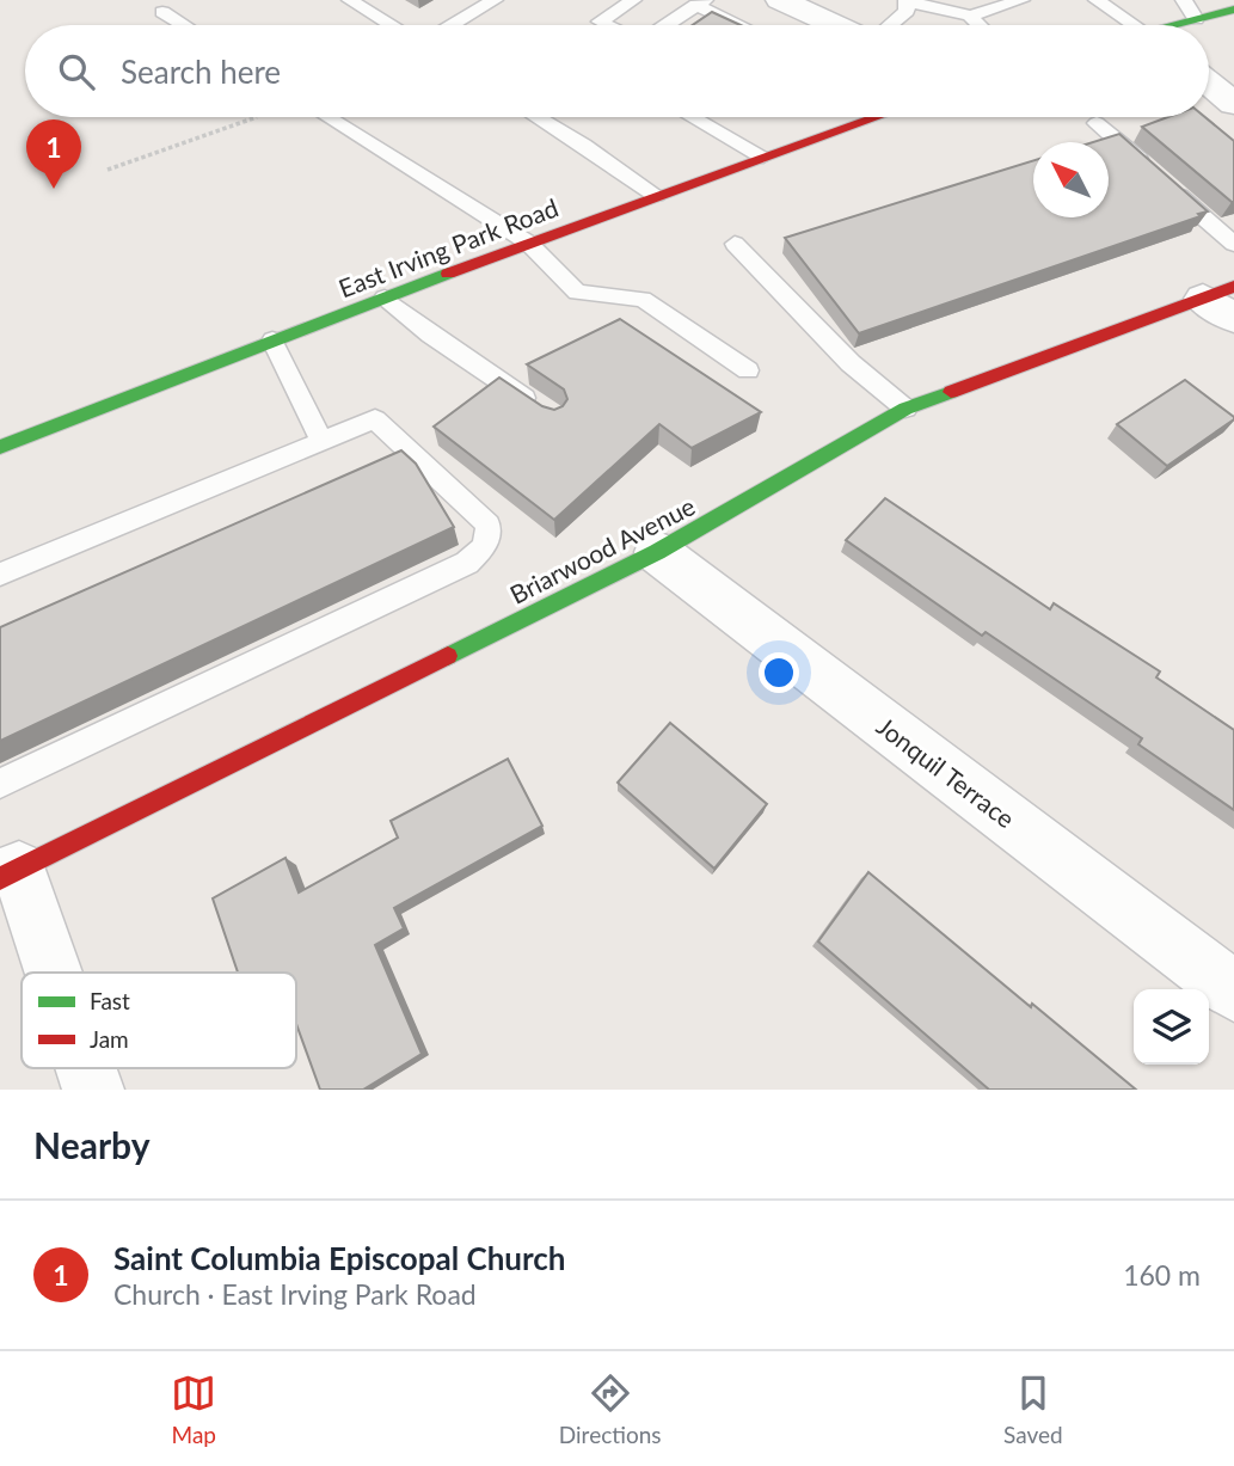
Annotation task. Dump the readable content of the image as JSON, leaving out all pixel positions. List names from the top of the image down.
{
  "streets": {
    "main road": ["East Irving Park Road", "Briarwood Avenue"],
    "street": ["Jonquil Terrace"]
  },
  "crossings": [
    ["Briarwood Avenue", "Jonquil Terrace"]
  ],
  "legend": ["Fast", "Jam"],
  "north": "top left",
  "page": {
    "search": "Search here",
    "pins": "1",
    "heading": "Nearby",
    "list": [
      {
        "mark": "1",
        "name": "Saint Columbia Episcopal Church",
        "note": "Church · East Irving Park Road",
        "value": "160 m"
      }
    ],
    "nav": ["Map", "Directions", "Saved"]
  }
}
